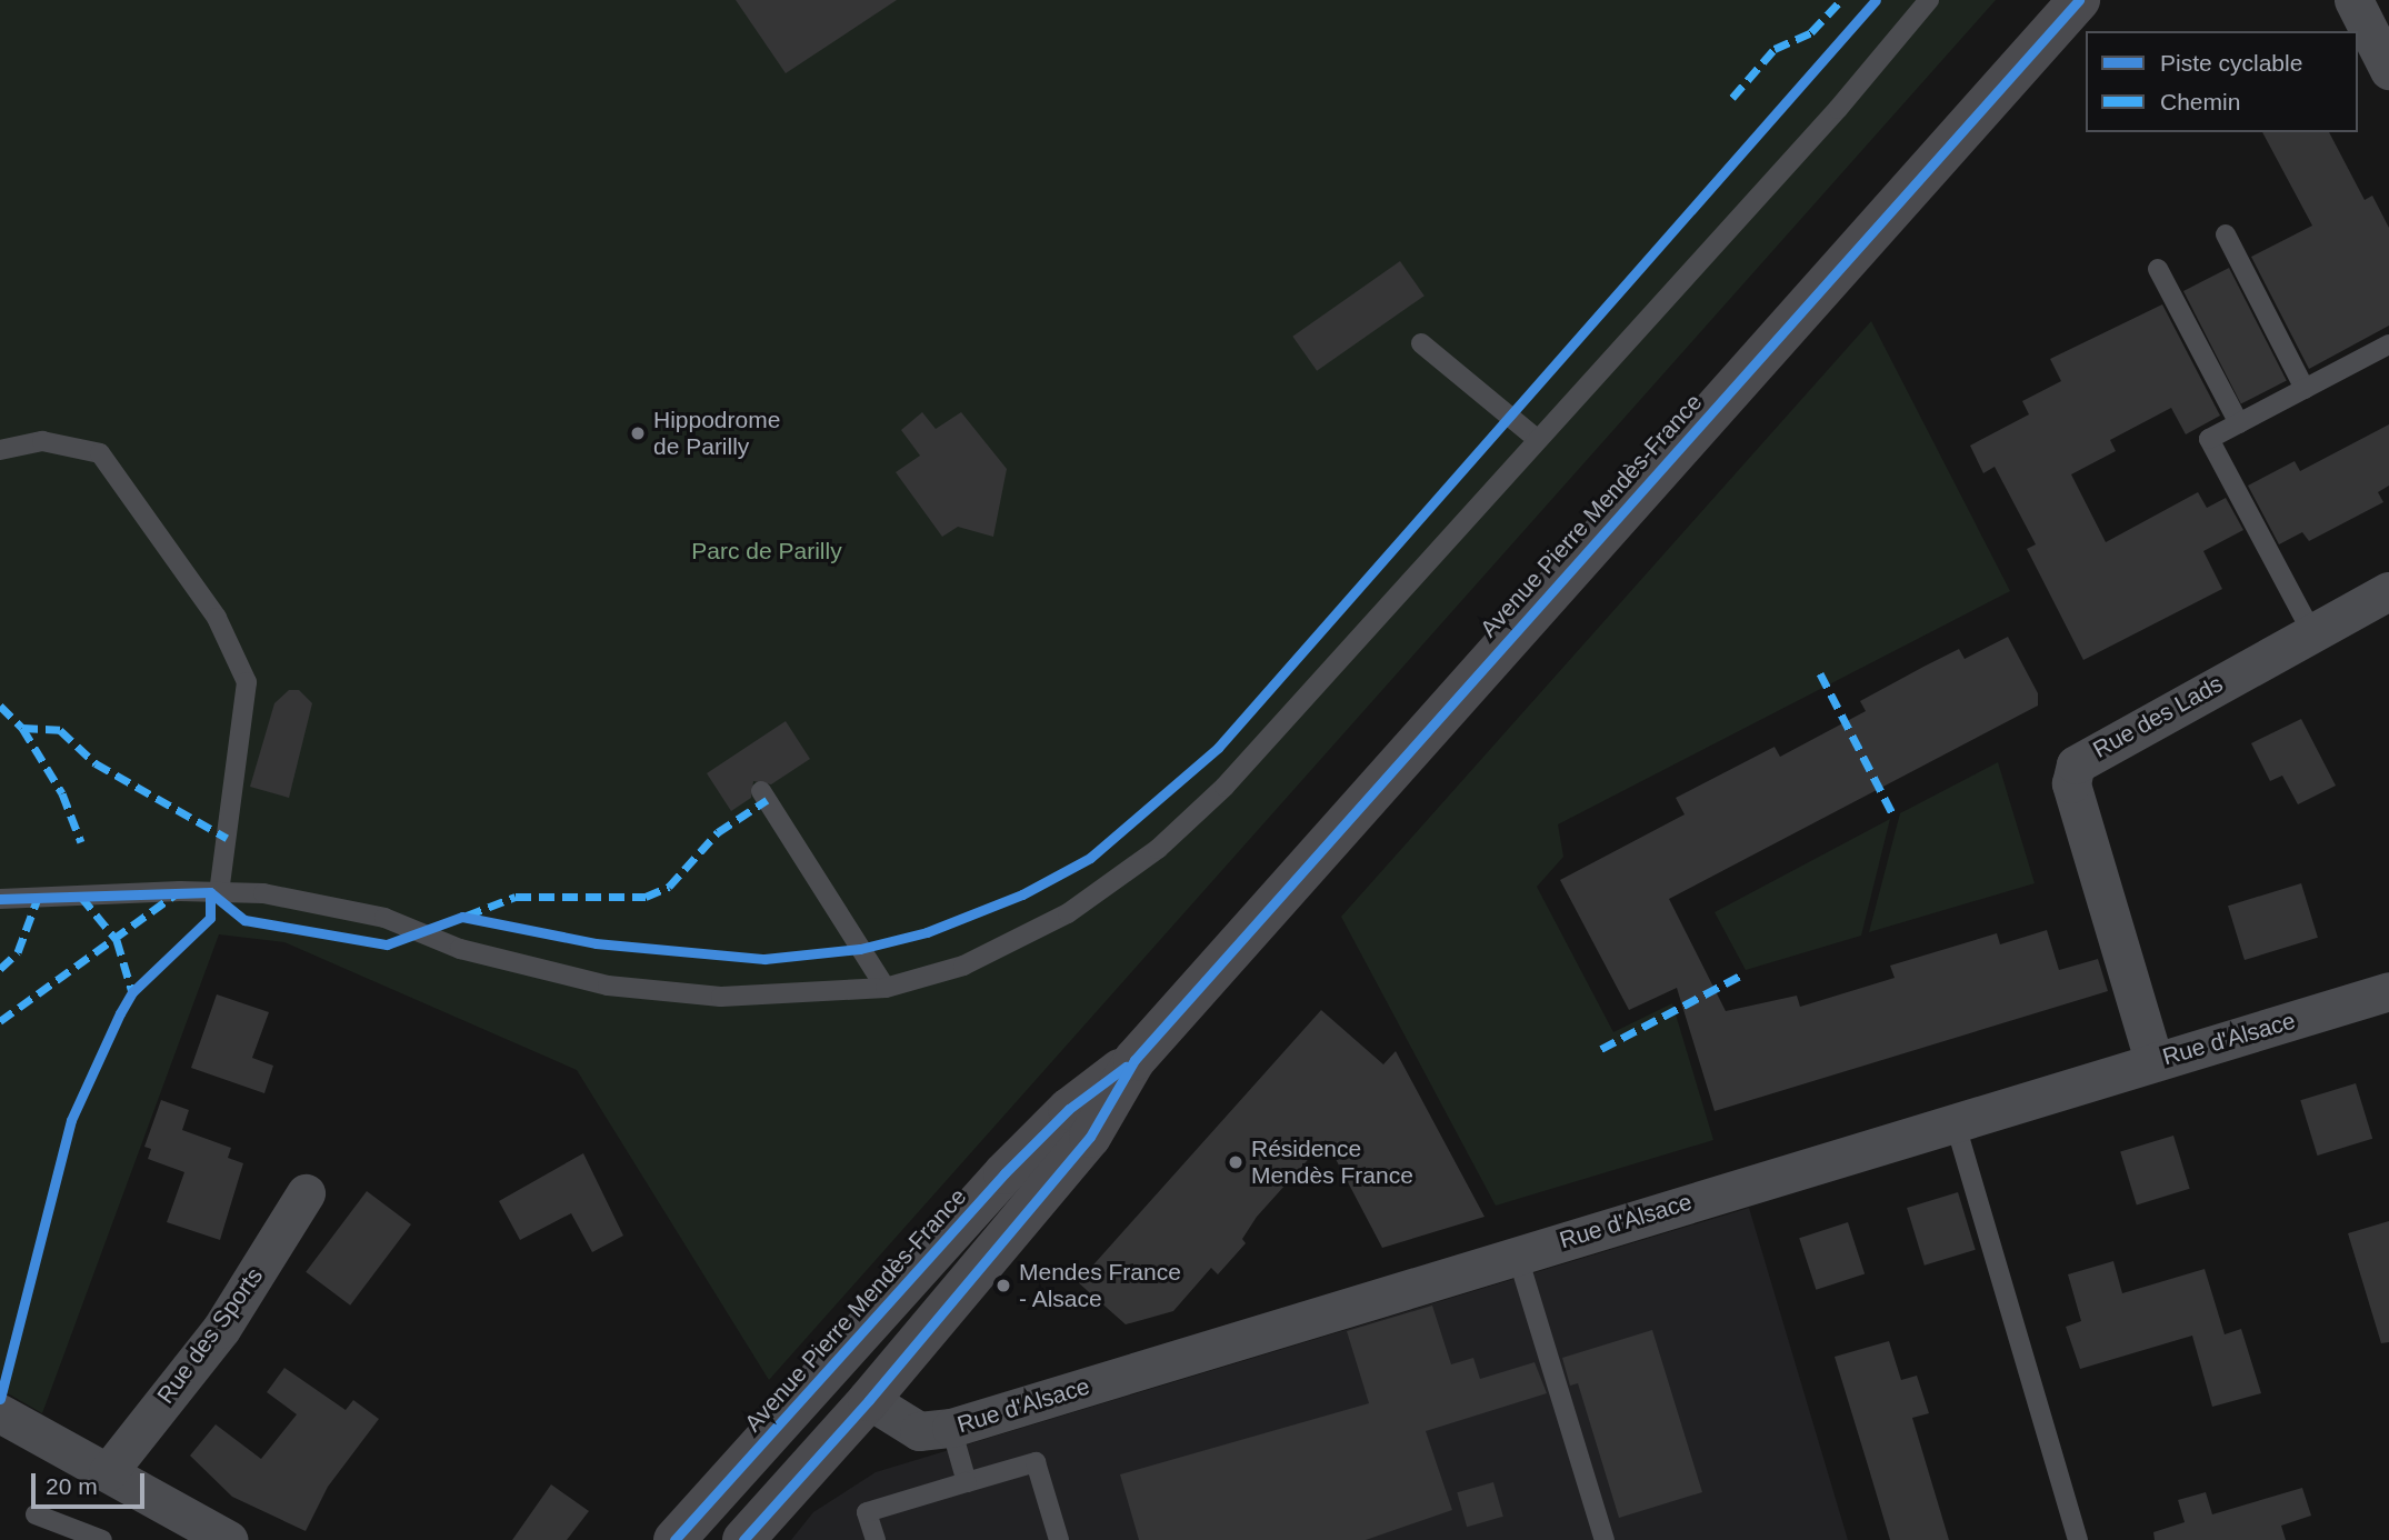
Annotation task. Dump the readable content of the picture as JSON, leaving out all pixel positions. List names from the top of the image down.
{
  "streets": {
    "main road": ["Avenue Pierre Mendès-France"],
    "street": ["Rue des Lads", "Rue d'Alsace", "Rue des Sports"]
  },
  "crossings": [
    ["Rue des Lads", "Rue d'Alsace"]
  ],
  "parks": ["Parc de Parilly"],
  "places": ["Hippodrome de Parilly", "Résidence Mendès France", "Mendes France - Alsace"],
  "legend": ["Piste cyclable", "Chemin"],
  "scale_bar": "20 m"
}
